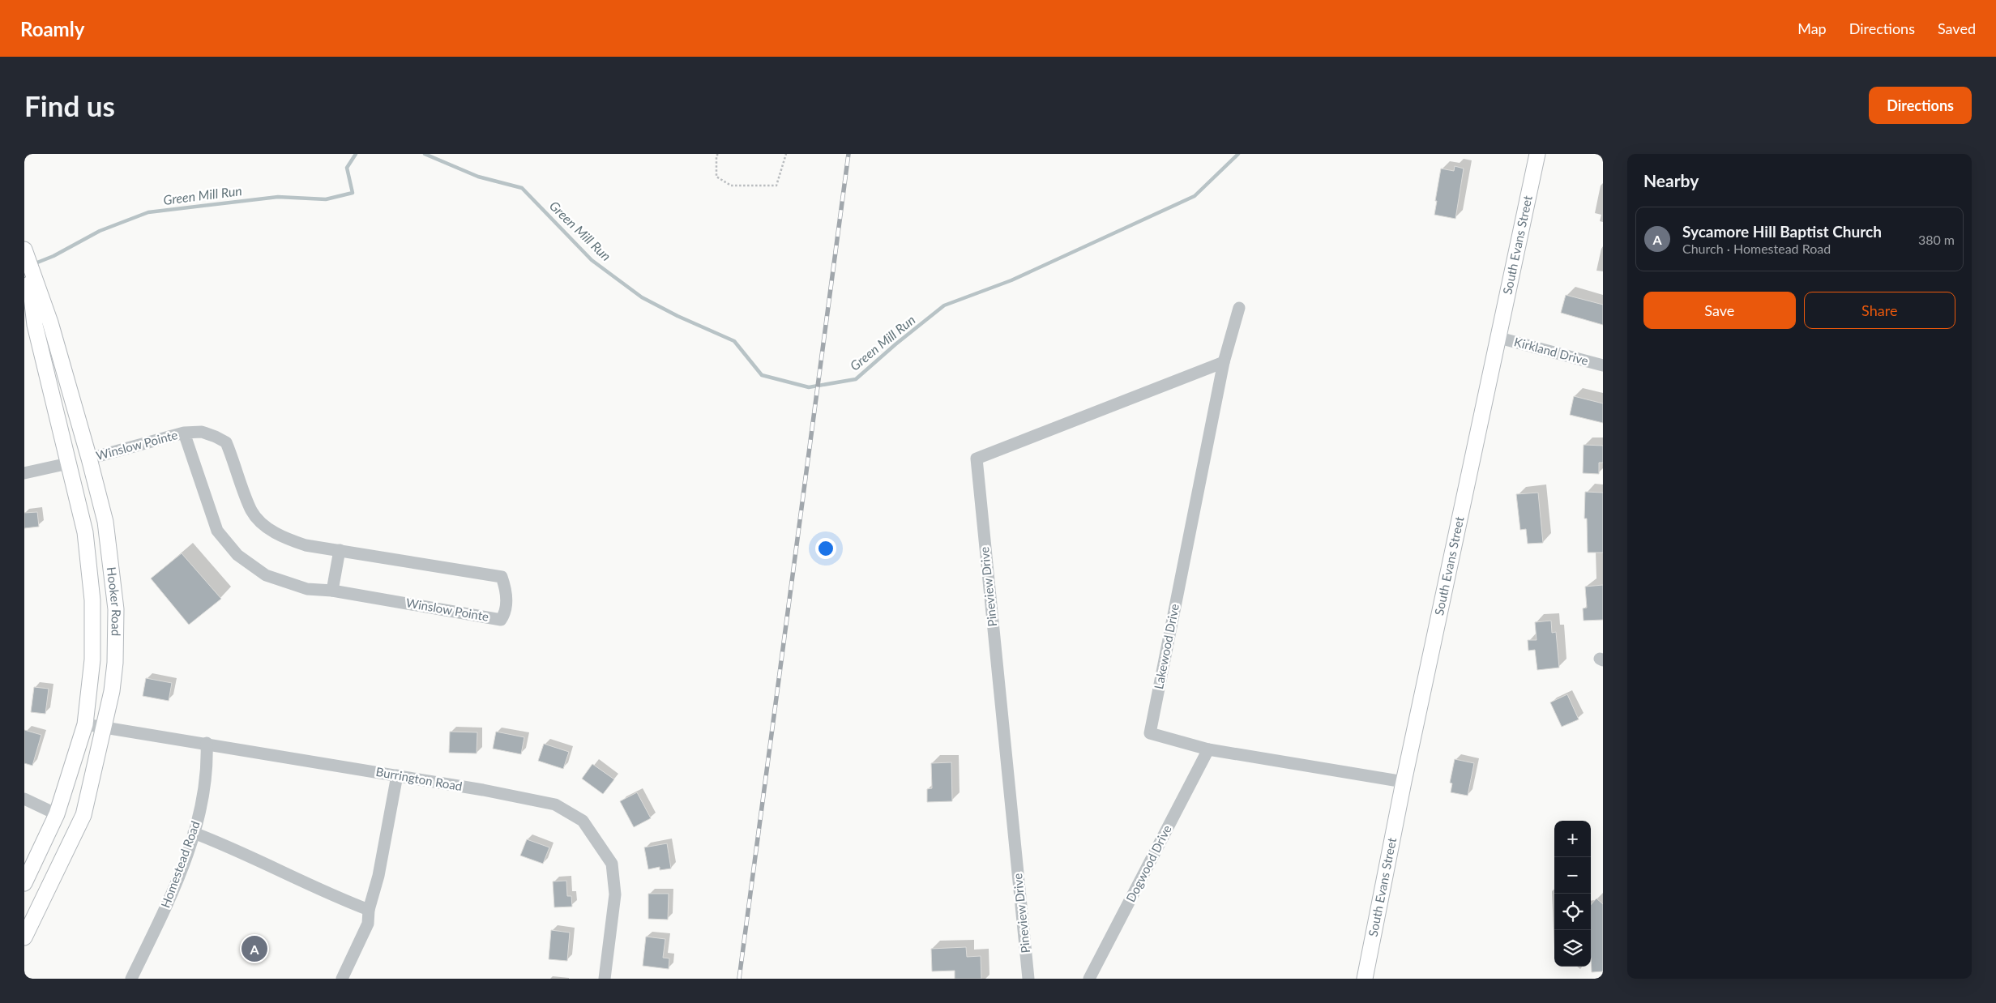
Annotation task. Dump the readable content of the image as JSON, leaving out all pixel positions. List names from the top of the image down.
{
  "streets": {
    "main road": ["South Evans Street", "Hooker Road"],
    "street": [
      "Kirkland Drive",
      "Winslow Pointe",
      "Pineview Drive",
      "Lakewood Drive",
      "Burrington Road",
      "Dogwood Drive",
      "Homestead Road"
    ]
  },
  "crossings": [
    ["South Evans Street", "Kirkland Drive"],
    ["South Evans Street", "Lakewood Drive"],
    ["Winslow Pointe", "Hooker Road"],
    ["Pineview Drive", "Lakewood Drive"],
    ["Hooker Road", "Burrington Road"],
    ["Lakewood Drive", "Dogwood Drive"],
    ["Burrington Road", "Homestead Road"]
  ],
  "water": ["Green Mill Run"],
  "page": {
    "header": "Roamly",
    "nav": ["Map", "Directions", "Saved"],
    "buttons": [
      "Directions",
      ["Save", "Share"]
    ],
    "title": "Find us",
    "heading": "Nearby",
    "list": [
      {
        "mark": "A",
        "name": "Sycamore Hill Baptist Church",
        "note": "Church · Homestead Road",
        "value": "380 m"
      }
    ],
    "map_buttons": ["+", "−"],
    "pins": "A"
  }
}
